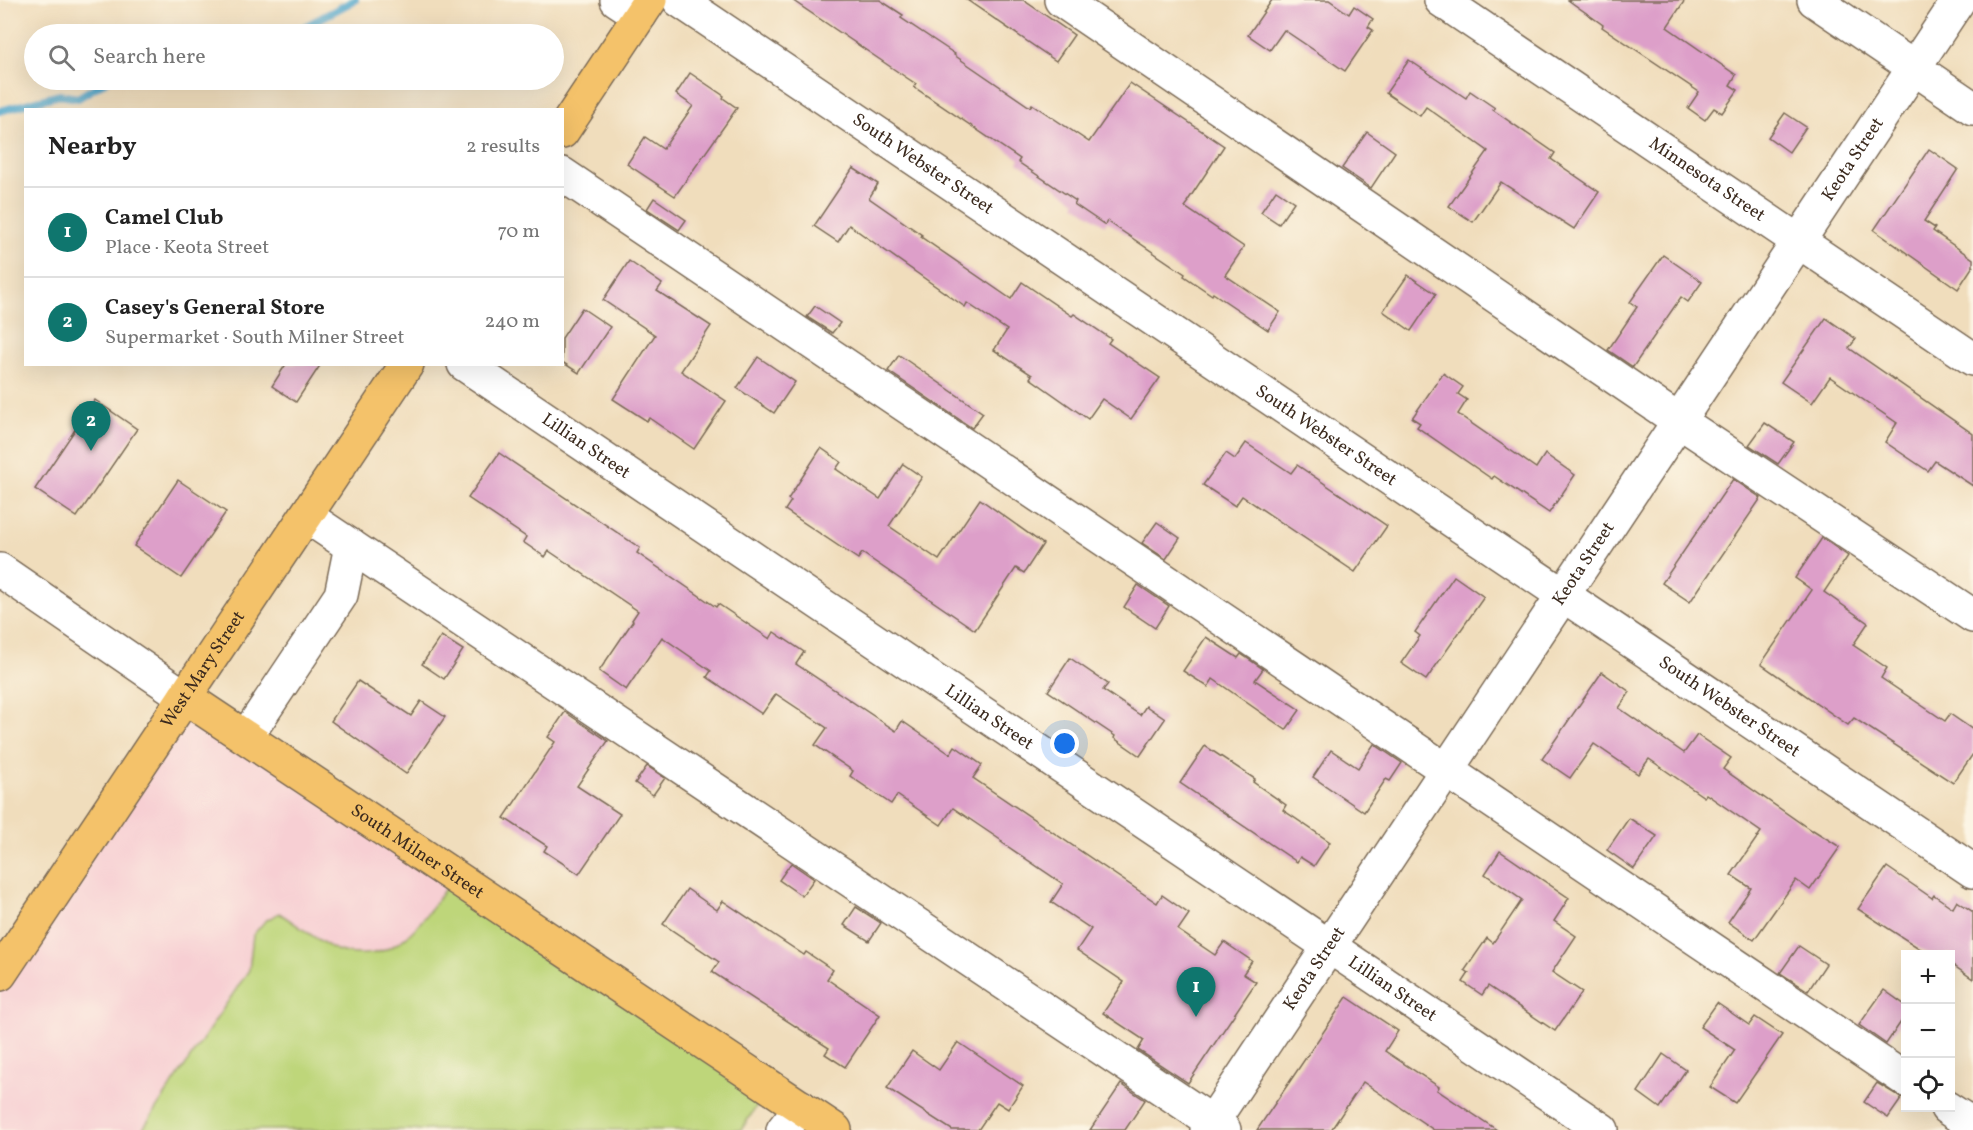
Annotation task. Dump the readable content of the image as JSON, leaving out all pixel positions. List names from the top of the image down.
{
  "streets": {
    "main road": ["West Mary Street", "South Milner Street"],
    "street": [
      "Keota Street",
      "South Webster Street",
      "Minnesota Street",
      "Lillian Street"
    ]
  },
  "crossings": [
    ["Keota Street", "South Webster Street"],
    ["Keota Street", "Minnesota Street"],
    ["Keota Street", "Lillian Street"],
    ["West Mary Street", "South Milner Street"]
  ],
  "page": {
    "search": "Search here",
    "heading": ["Nearby", "2 results"],
    "list": [
      {
        "mark": "1",
        "name": "Camel Club",
        "note": "Place · Keota Street",
        "value": "70 m"
      },
      {
        "mark": "2",
        "name": "Casey's General Store",
        "note": "Supermarket · South Milner Street",
        "value": "240 m"
      }
    ],
    "pins": ["2", "1"],
    "map_buttons": ["+", "−"]
  }
}
